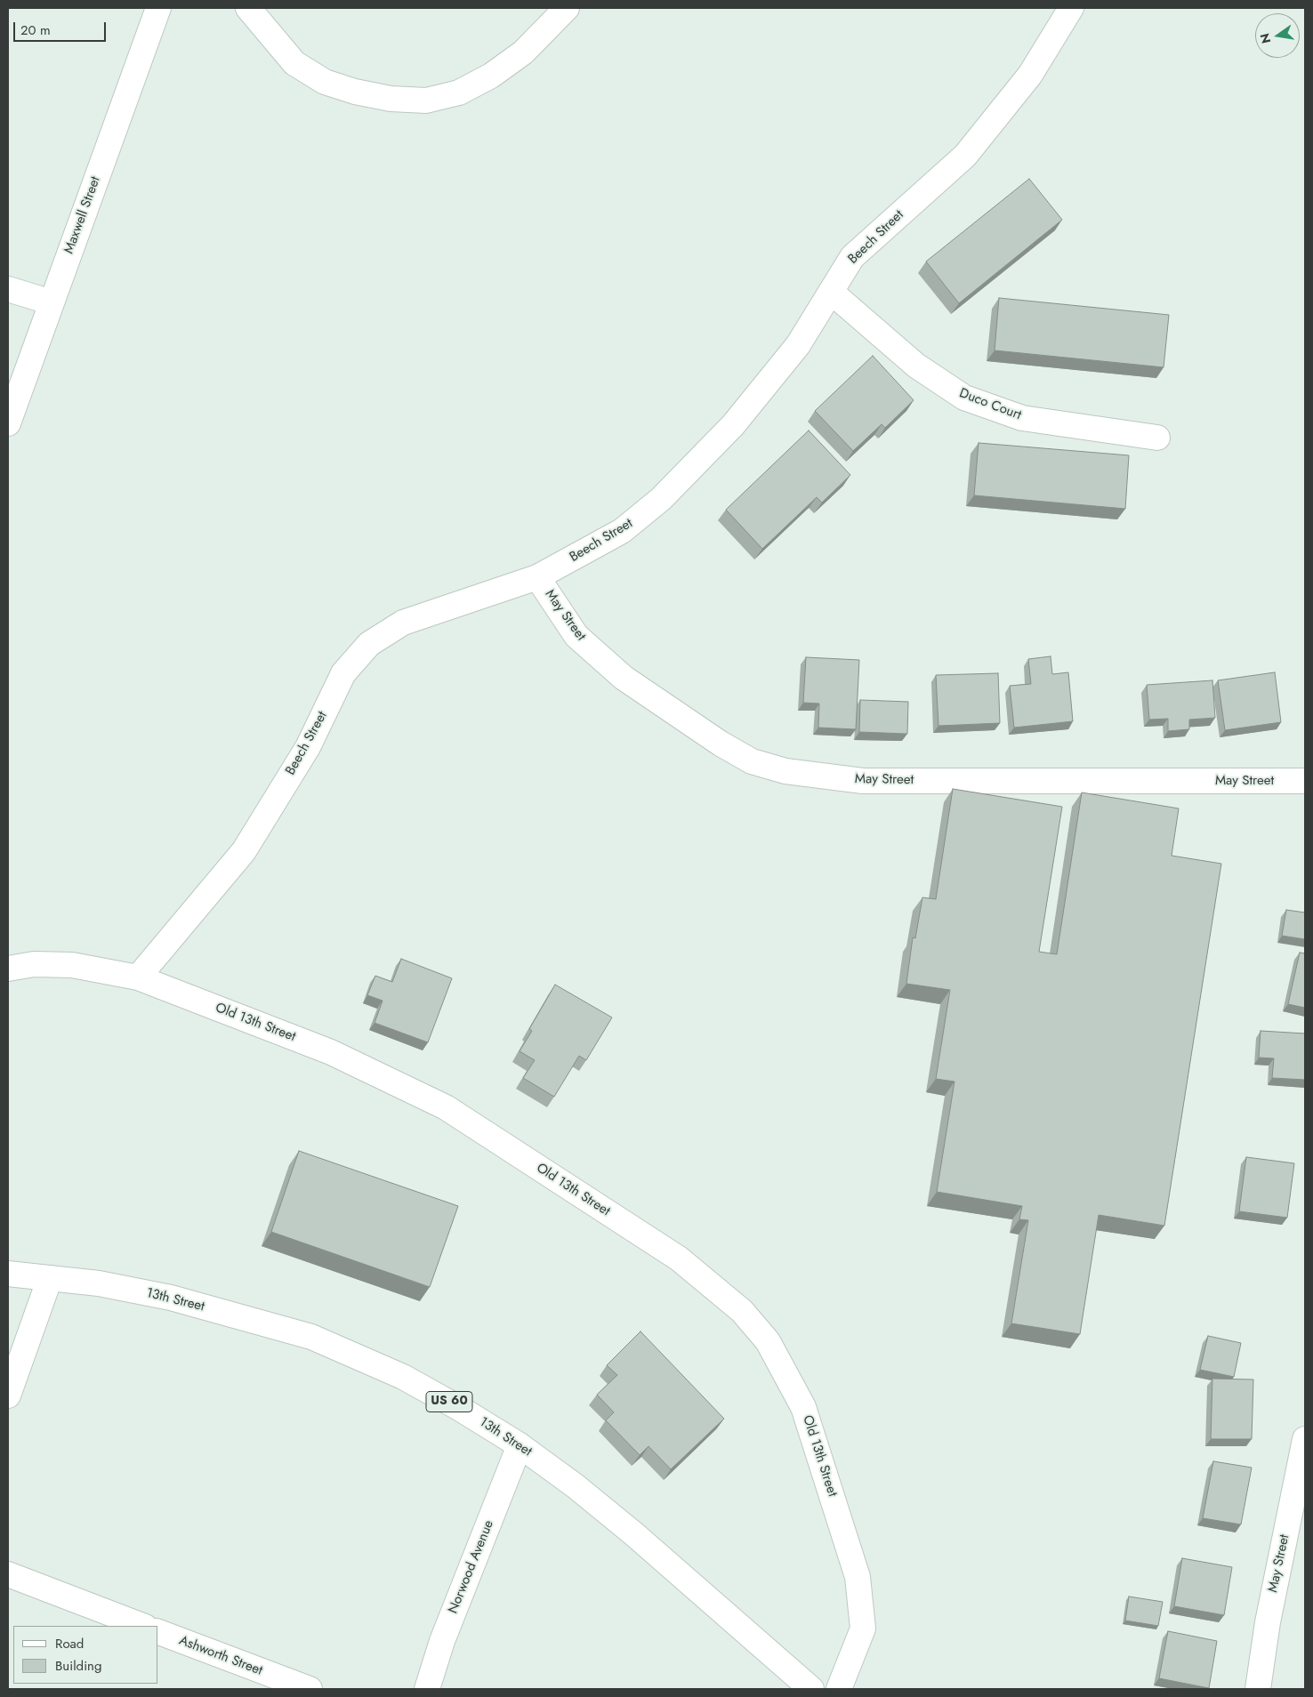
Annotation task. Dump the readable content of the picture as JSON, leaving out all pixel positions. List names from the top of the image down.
{
  "streets": {
    "street": [
      "Maxwell Street",
      "Beech Street",
      "Duco Court",
      "May Street",
      "Old 13th Street",
      "13th Street",
      "US 60",
      "Norwood Avenue",
      "Ashworth Street"
    ]
  },
  "crossings": [
    ["Beech Street", "Duco Court"],
    ["Beech Street", "May Street"],
    ["Beech Street", "Old 13th Street"],
    ["13th Street", "Norwood Avenue"]
  ],
  "legend": ["Road", "Building"],
  "scale_bar": "20 m",
  "north": "left"
}
